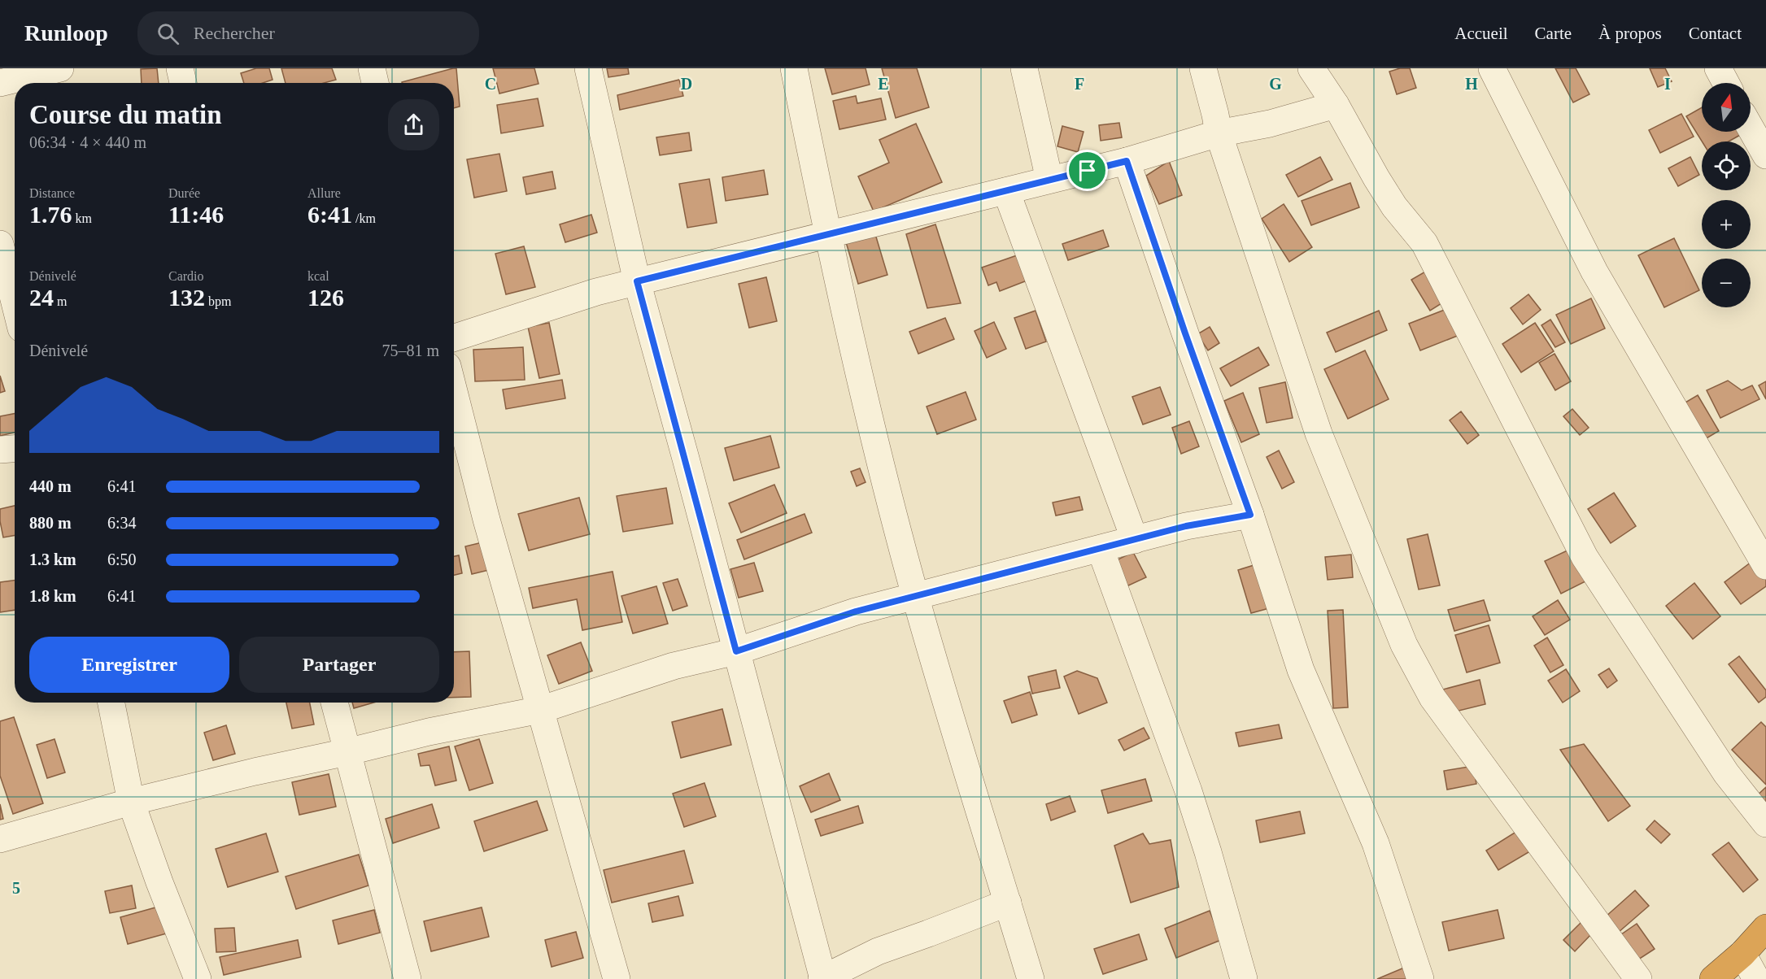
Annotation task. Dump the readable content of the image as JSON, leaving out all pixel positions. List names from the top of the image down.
{
  "north": "top",
  "page": {
    "header": "Runloop",
    "search": "Rechercher",
    "nav": [
      "Accueil",
      "Carte",
      "À propos",
      "Contact"
    ],
    "map_buttons": ["+", "−"],
    "heading": ["Course du matin", "06:34 · 4 × 440 m"],
    "stats": [
      ["Distance", "1.76 km"],
      ["Durée", "11:46"],
      ["Allure", "6:41 /km"],
      ["Dénivelé", "24 m"],
      ["Cardio", "132 bpm"],
      ["kcal", "126"]
    ],
    "chart": ["Dénivelé", "75–81 m"],
    "list": [
      {
        "name": "440 m",
        "note": "6:41"
      },
      {
        "name": "880 m",
        "note": "6:34"
      },
      {
        "name": "1.3 km",
        "note": "6:50"
      },
      {
        "name": "1.8 km",
        "note": "6:41"
      }
    ],
    "buttons": ["Enregistrer", "Partager"]
  },
  "grid": {
    "columns": [
      "C",
      "D",
      "E",
      "F",
      "G",
      "H",
      "I"
    ],
    "rows": ["5"]
  }
}
